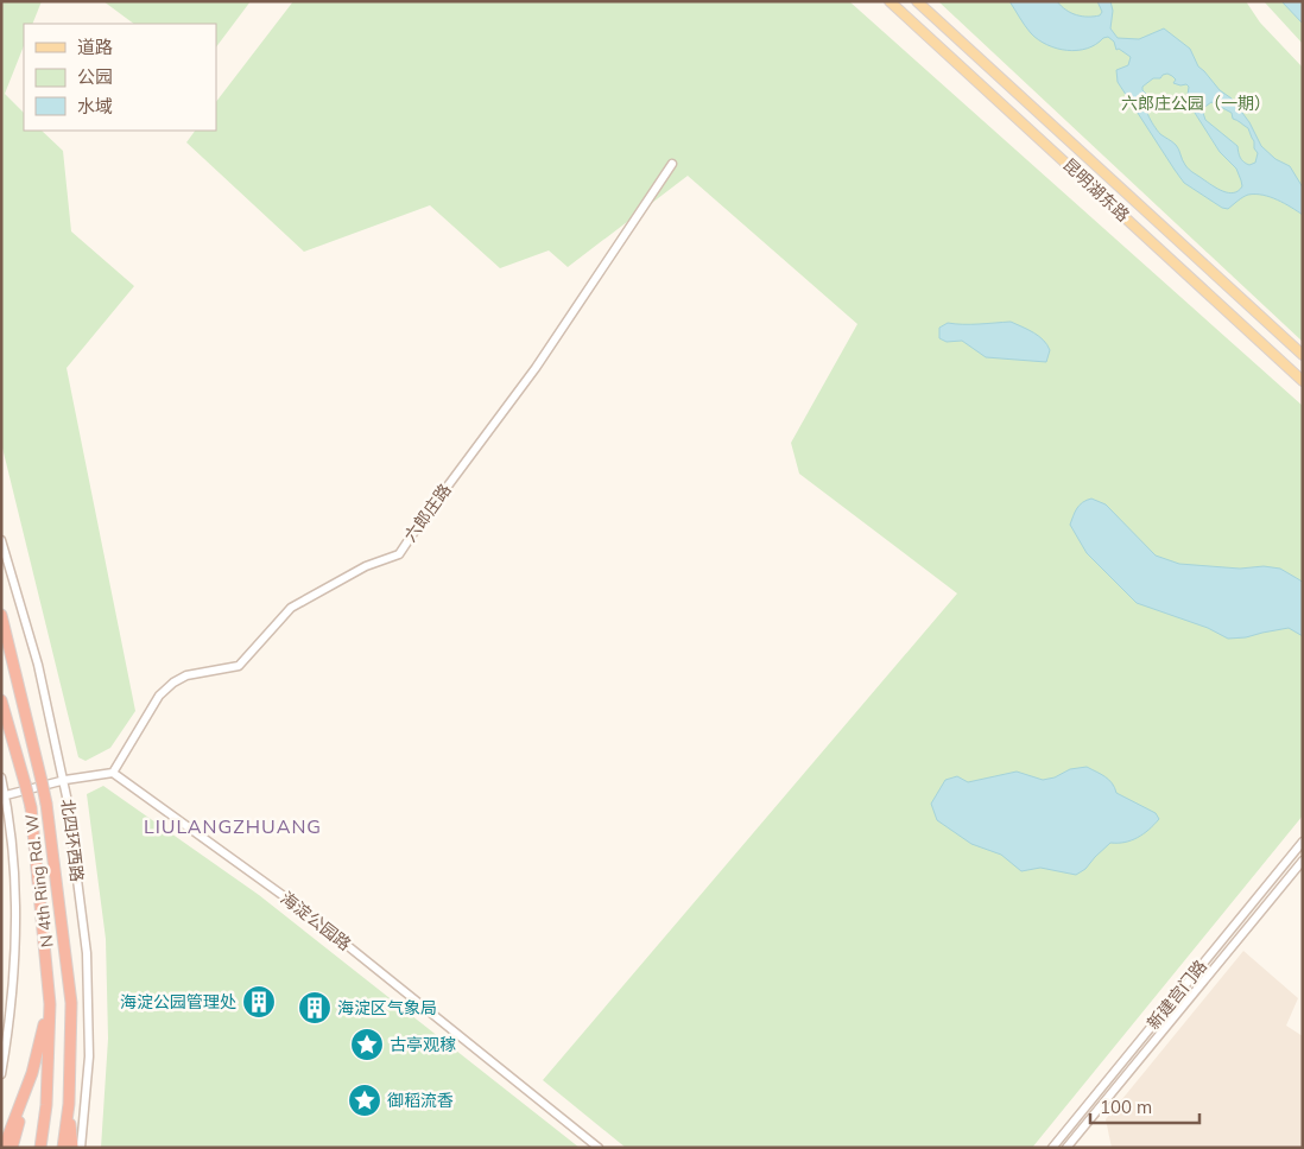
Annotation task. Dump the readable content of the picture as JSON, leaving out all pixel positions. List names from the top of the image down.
{
  "streets": {
    "highway": ["N 4th Ring Rd. W"],
    "main road": ["昆明湖东路"],
    "street": [
      "六郎庄路",
      "北四环西路",
      "海淀公园路",
      "新建宫门路"
    ]
  },
  "crossings": [
    ["六郎庄路", "海淀公园路"]
  ],
  "districts": ["LIULANGZHUANG"],
  "parks": ["六郎庄公园（一期）"],
  "places": {
    "building": ["海淀公园管理处", "海淀区气象局"],
    "place": ["古亭观稼", "御稻流香"]
  },
  "legend": ["道路", "公园", "水域"],
  "scale_bar": "100 m"
}
